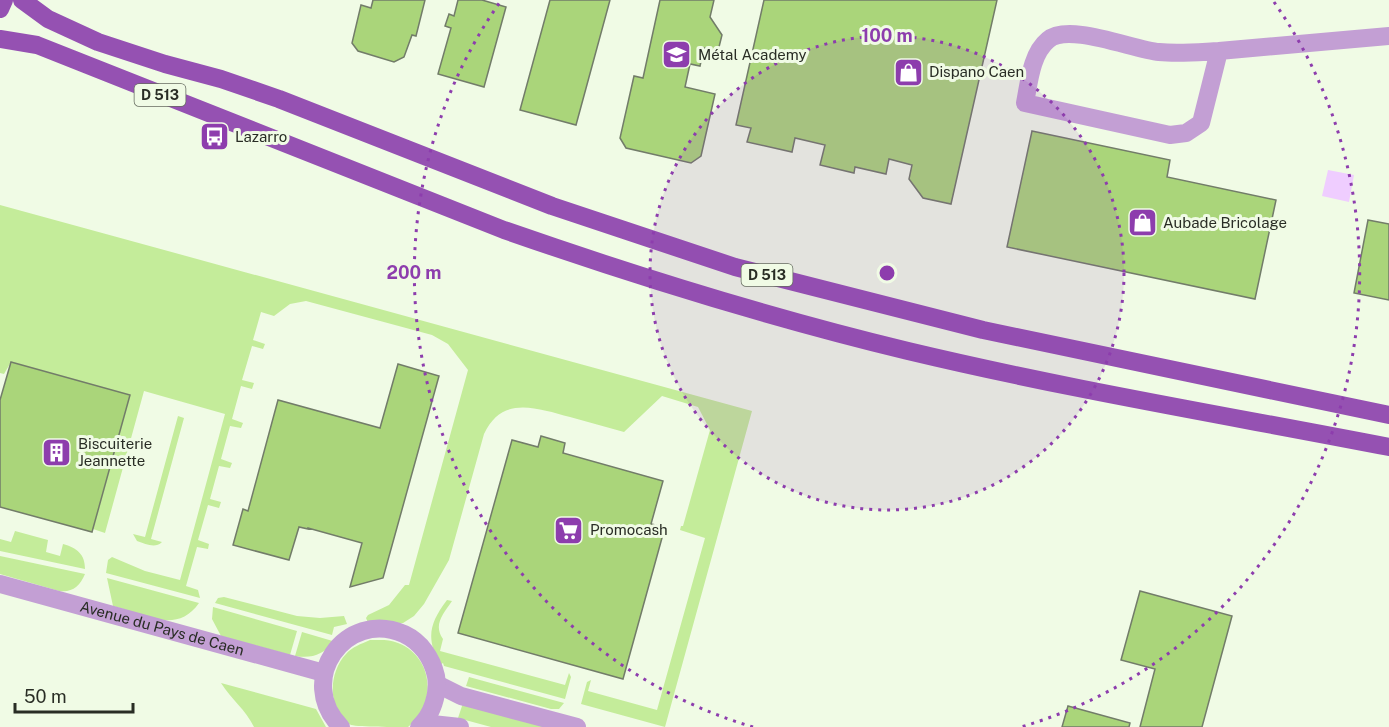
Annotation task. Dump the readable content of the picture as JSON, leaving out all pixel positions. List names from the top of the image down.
{
  "streets": {
    "main road": ["D 513"],
    "street": ["Avenue du Pays de Caen"]
  },
  "places": {
    "school or university": ["Métal Academy"],
    "shop": ["Dispano Caen", "Aubade Bricolage"],
    "bus stop": ["Lazarro"],
    "building": ["Biscuiterie Jeannette"],
    "supermarket": ["Promocash"]
  },
  "scale_bar": "50 m",
  "rings": ["100 m", "200 m"]
}
